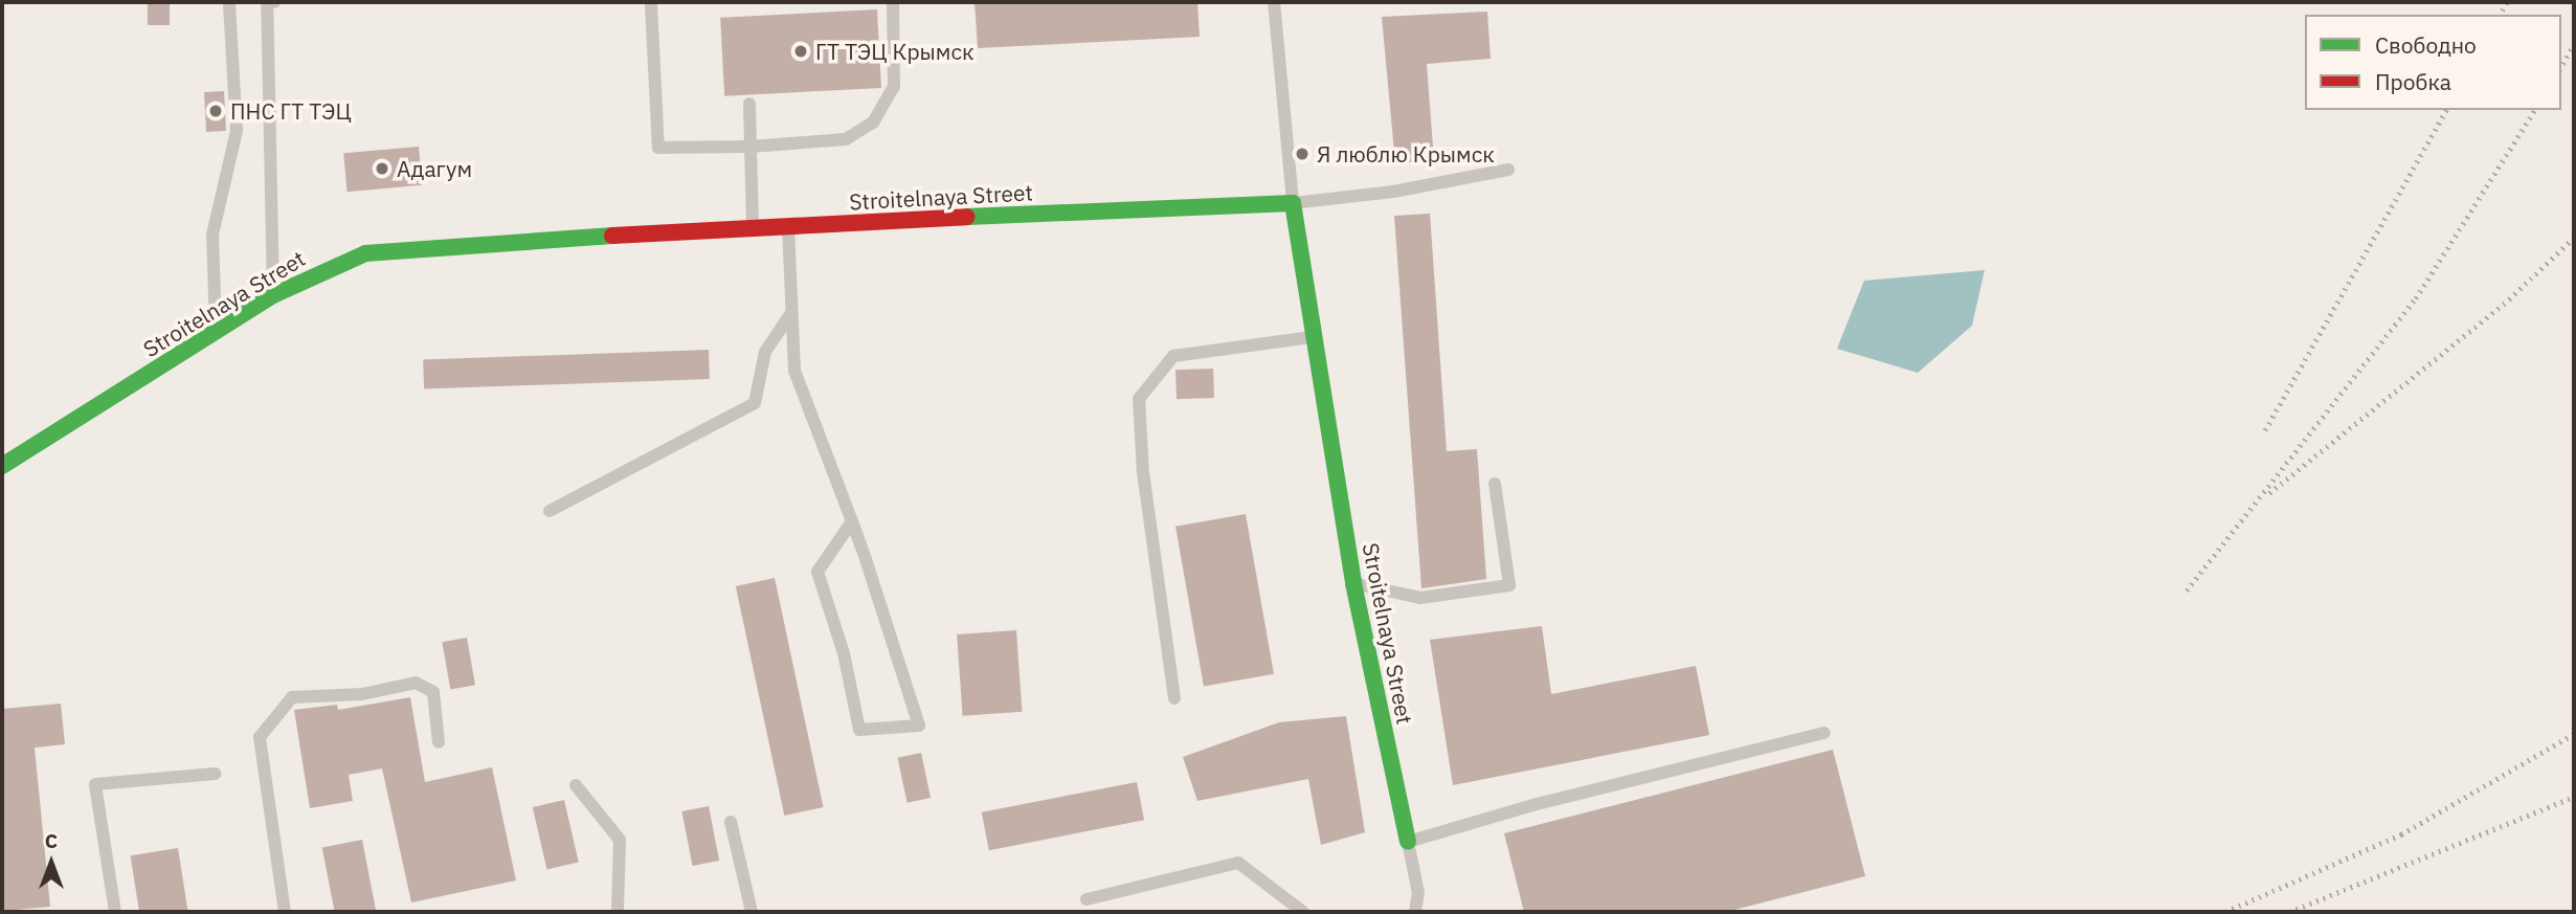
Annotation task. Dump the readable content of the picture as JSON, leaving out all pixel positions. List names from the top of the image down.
{
  "streets": {
    "street": ["Stroitelnaya Street"]
  },
  "places": [
    "ГТ ТЭЦ Крымск",
    "ПНС ГТ ТЭЦ",
    "Я люблю Крымск",
    "Адагум"
  ],
  "legend": ["Свободно", "Пробка"],
  "north": "top"
}
